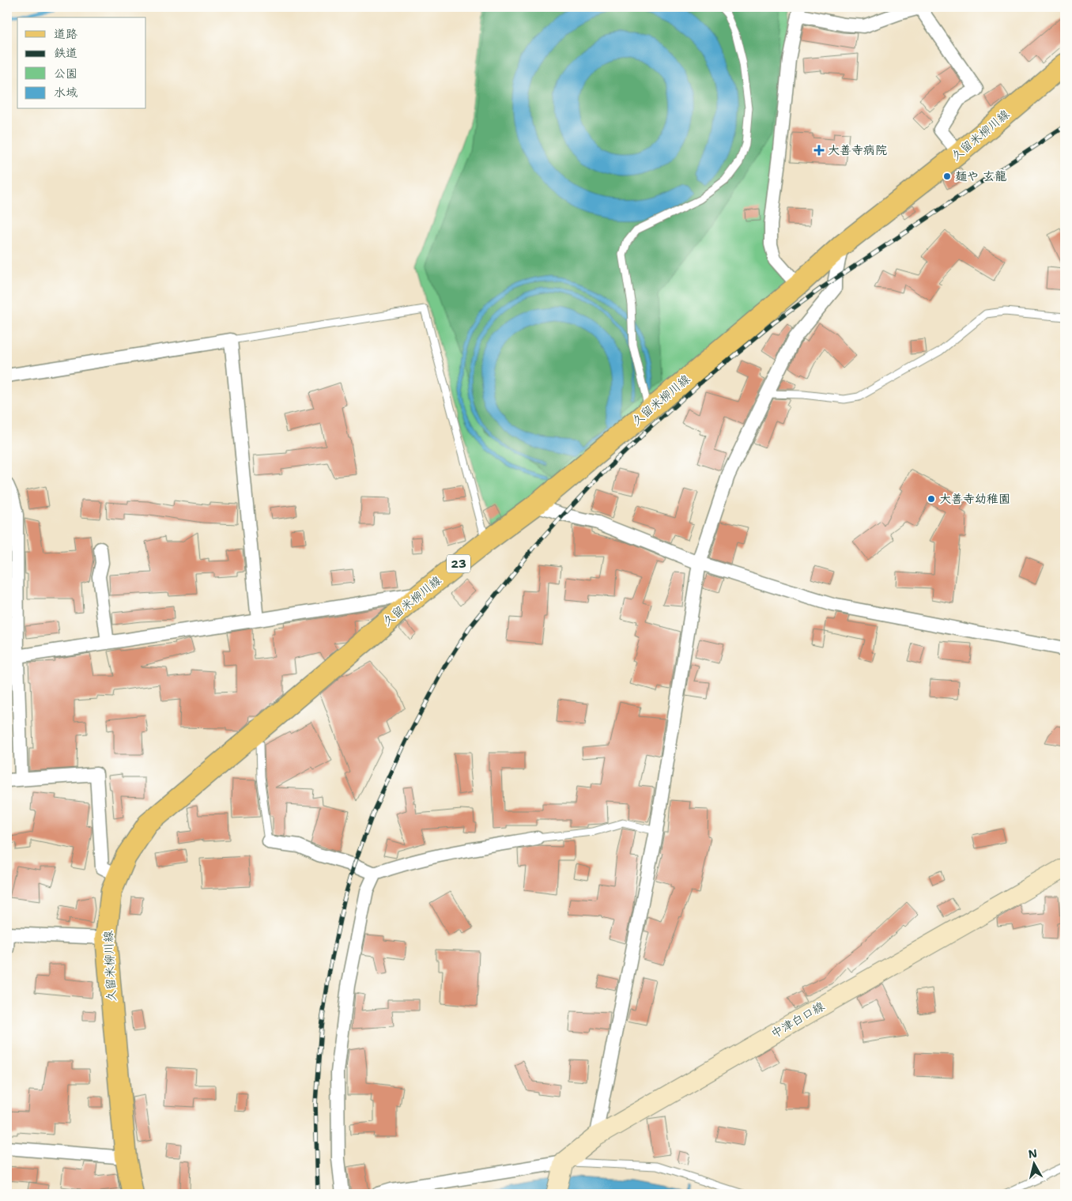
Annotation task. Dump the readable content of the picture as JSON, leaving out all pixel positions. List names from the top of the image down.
{
  "streets": {
    "main road": ["久留米柳川線", "23", "中津白口線"]
  },
  "places": {
    "health": ["大善寺病院"],
    "other": ["麺や 玄龍", "大善寺幼稚園"]
  },
  "legend": [
    "道路",
    "鉄道",
    "公園",
    "水域"
  ],
  "north": "top"
}
